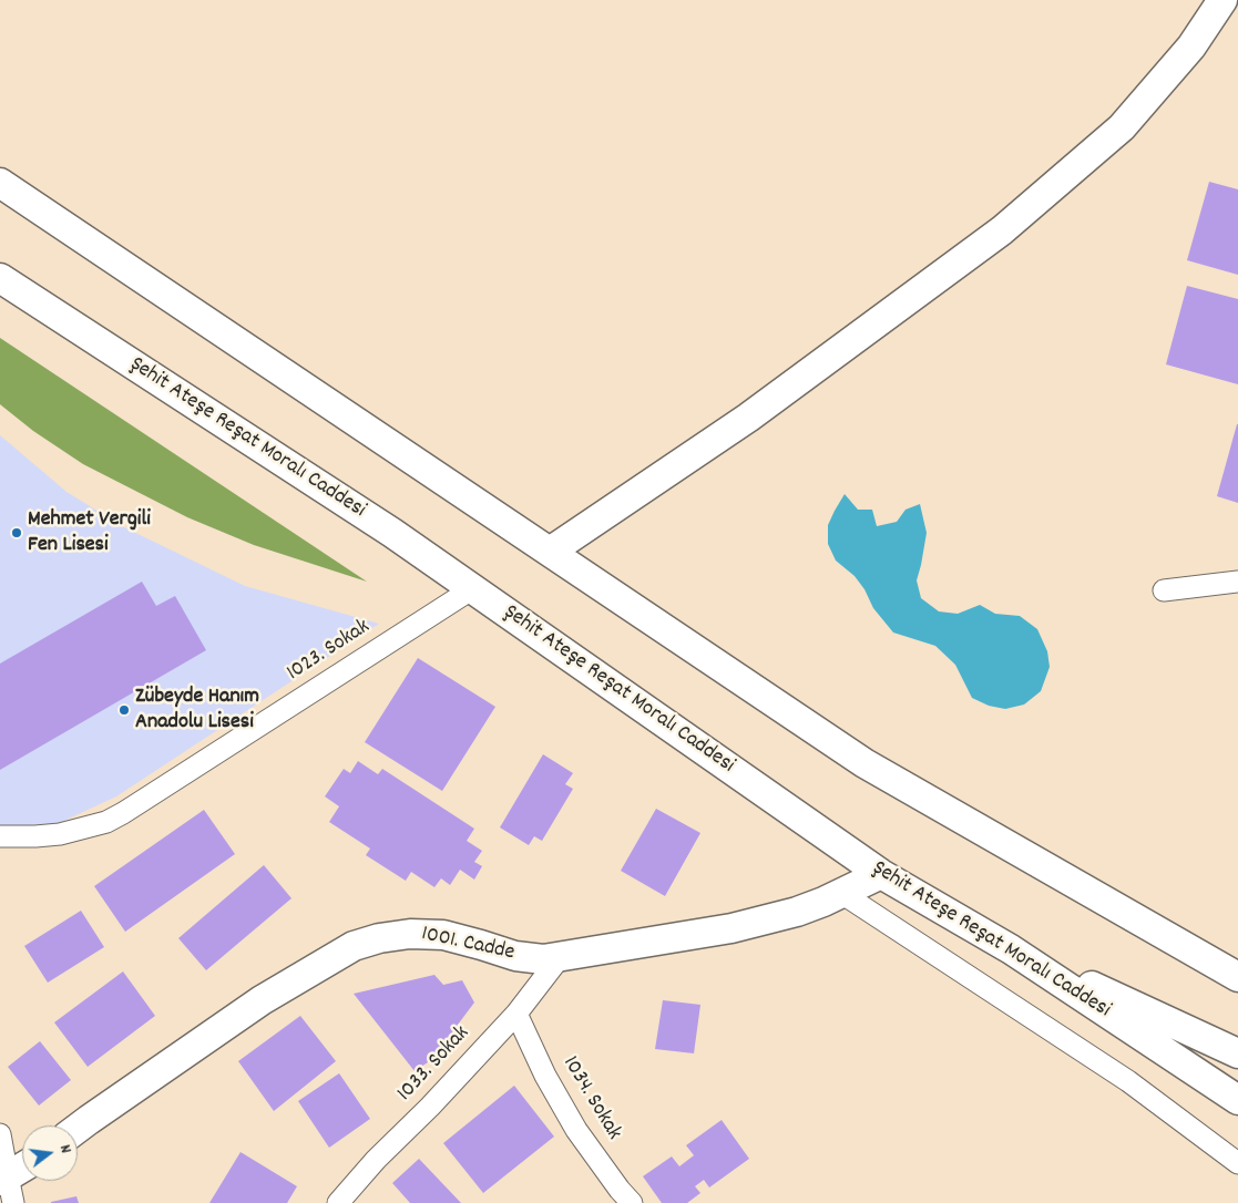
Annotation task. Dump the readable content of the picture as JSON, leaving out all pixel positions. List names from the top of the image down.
{
  "streets": {
    "main road": ["Şehit Ateşe Reşat Moralı Caddesi", "1001. Cadde"],
    "street": ["1023. Sokak", "1033. Sokak", "1034. Sokak"]
  },
  "crossings": [
    ["Şehit Ateşe Reşat Moralı Caddesi", "1023. Sokak"],
    ["Şehit Ateşe Reşat Moralı Caddesi", "1001. Cadde"],
    ["1001. Cadde", "1033. Sokak"],
    ["1033. Sokak", "1034. Sokak"]
  ],
  "places": ["Mehmet Vergili Fen Lisesi", "Zübeyde Hanım Anadolu Lisesi"],
  "north": "right"
}
